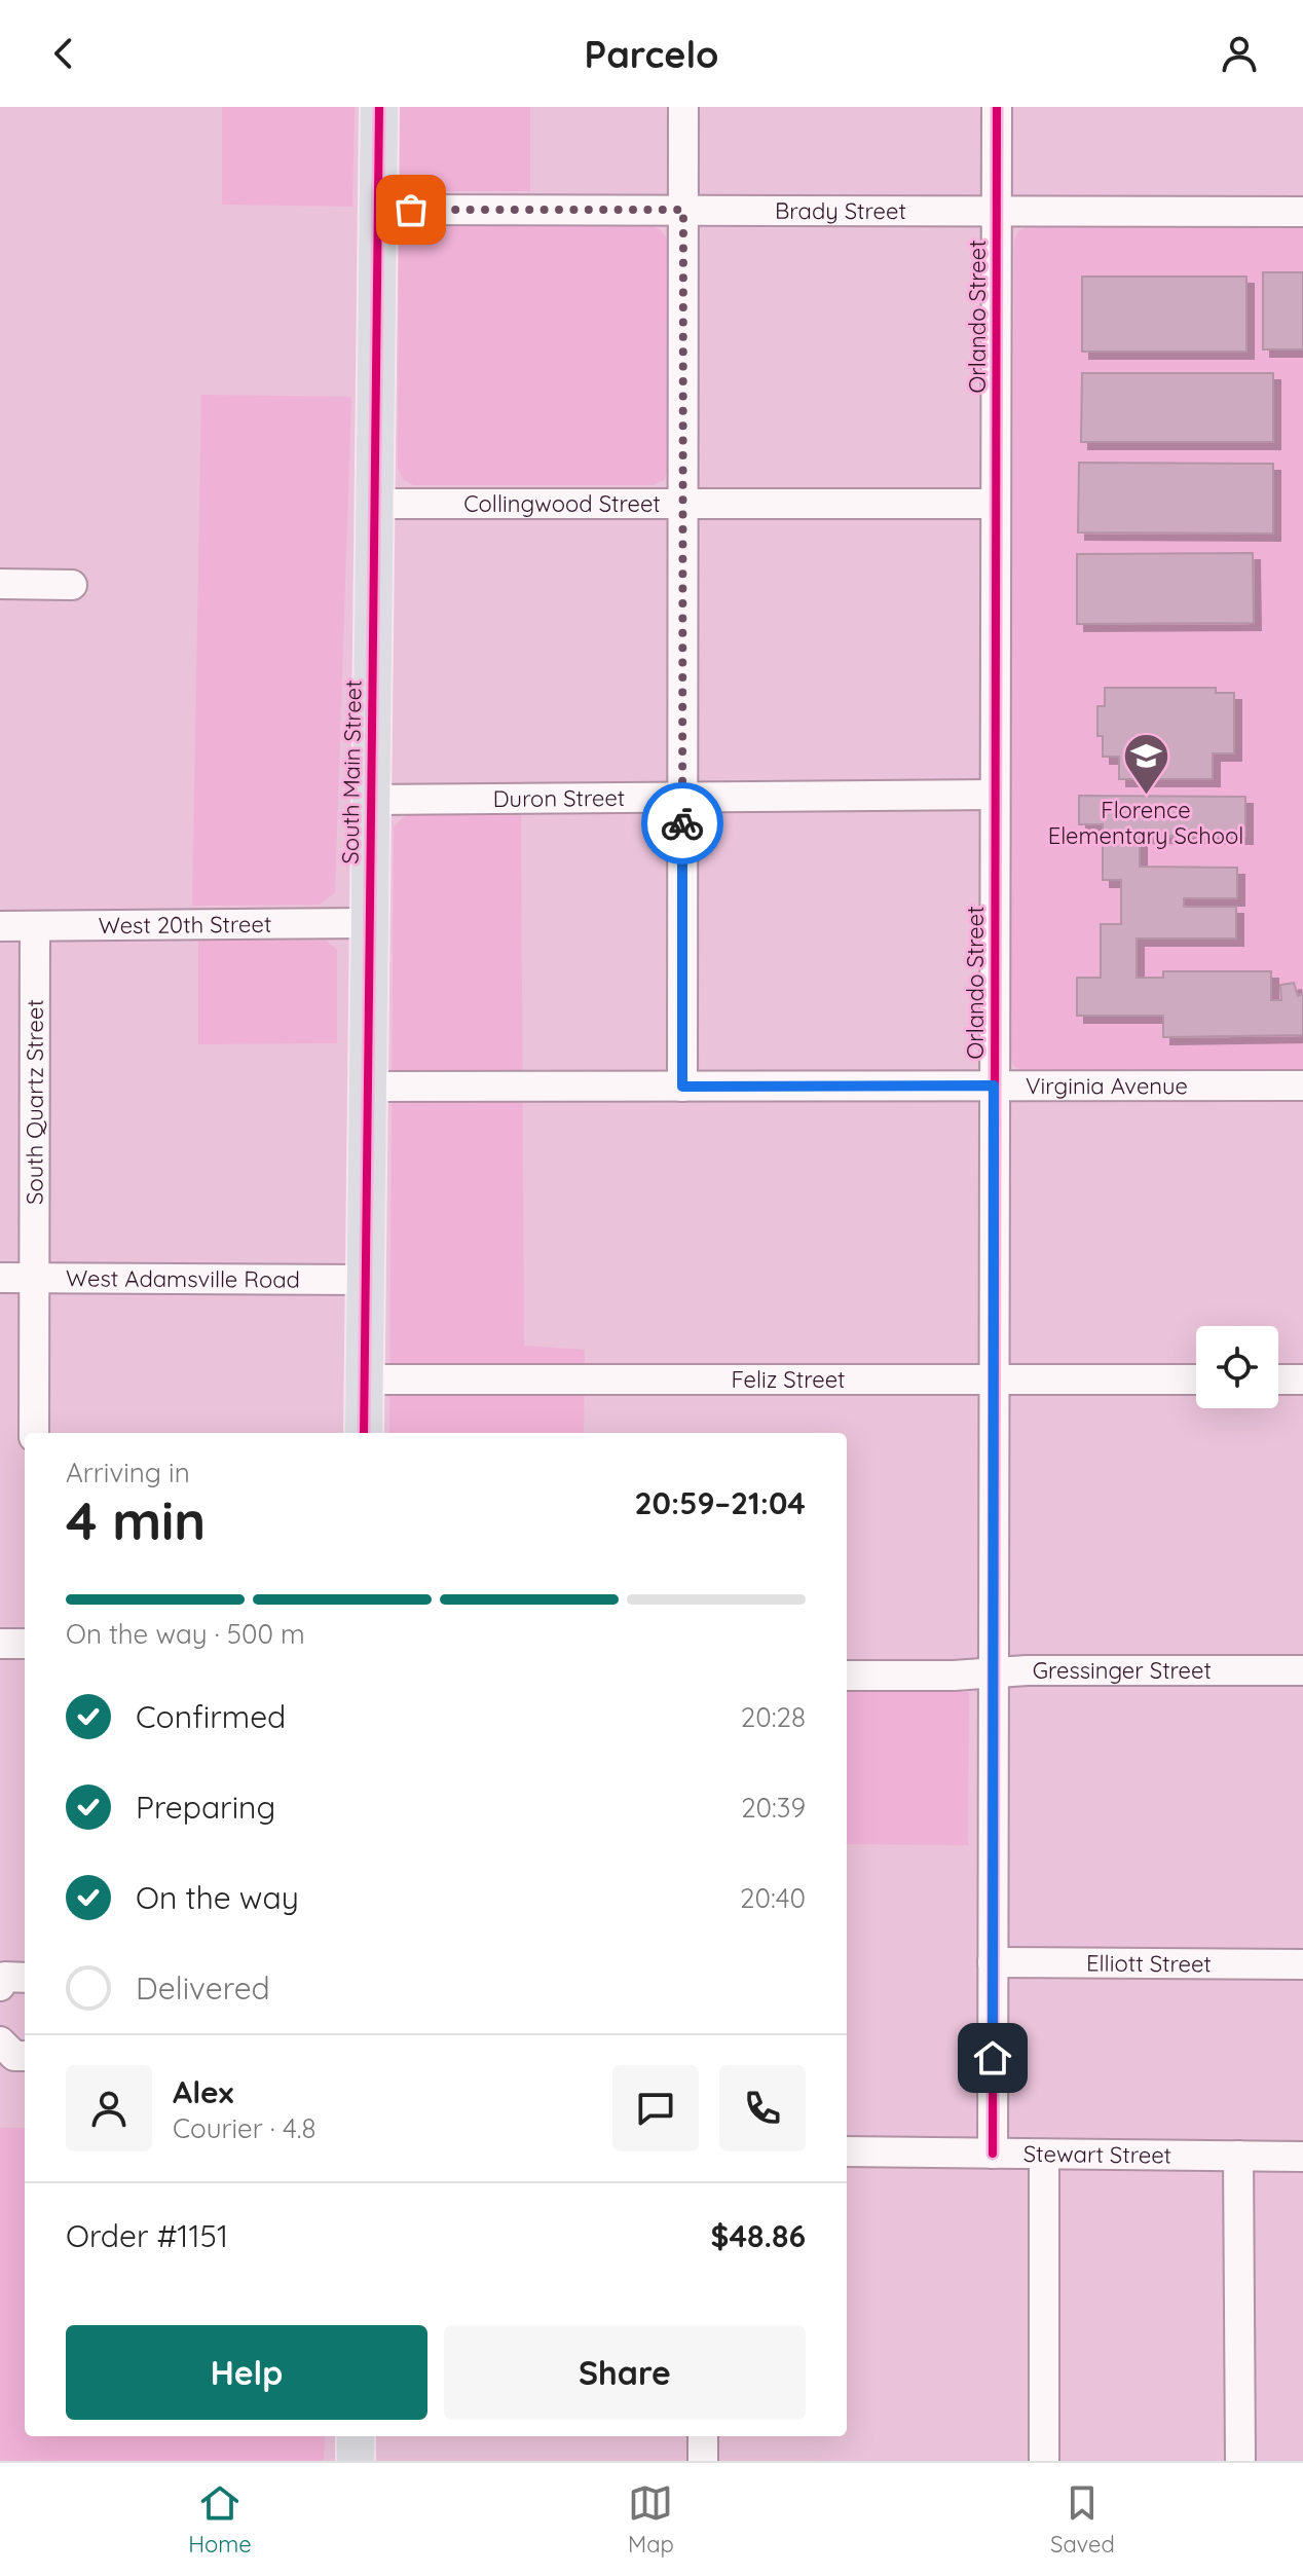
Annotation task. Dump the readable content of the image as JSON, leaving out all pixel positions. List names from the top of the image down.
{
  "streets": {
    "main road": ["South Main Street"],
    "street": [
      "Brady Street",
      "Orlando Street",
      "Collingwood Street",
      "Duron Street",
      "West 20th Street",
      "Virginia Avenue",
      "South Quartz Street",
      "West Adamsville Road",
      "Feliz Street",
      "Gressinger Street",
      "Elliott Street",
      "Stewart Street"
    ]
  },
  "crossings": [
    ["Brady Street", "Orlando Street"],
    ["Brady Street", "South Main Street"],
    ["Orlando Street", "Collingwood Street"],
    ["Orlando Street", "Duron Street"],
    ["Orlando Street", "Virginia Avenue"],
    ["Orlando Street", "Feliz Street"],
    ["Orlando Street", "Gressinger Street"],
    ["Orlando Street", "Elliott Street"],
    ["Orlando Street", "Stewart Street"],
    ["Collingwood Street", "South Main Street"],
    ["South Main Street", "Duron Street"],
    ["South Main Street", "West 20th Street"],
    ["South Main Street", "Virginia Avenue"],
    ["South Main Street", "West Adamsville Road"],
    ["South Main Street", "Feliz Street"],
    ["West 20th Street", "South Quartz Street"],
    ["South Quartz Street", "West Adamsville Road"]
  ],
  "places": {
    "school or university": ["Florence Elementary School"]
  },
  "page": {
    "header": "Parcelo",
    "heading": ["4 min", "Arriving in", "20:59–21:04"],
    "panel": [
      "Alex",
      "Courier · 4.8",
      "Order #1151",
      "$48.86"
    ],
    "bar": "On the way · 500 m",
    "list": [
      ["Confirmed", "20:28"],
      ["Preparing", "20:39"],
      ["On the way", "20:40"],
      "Delivered"
    ],
    "buttons": ["Help", "Share"],
    "tabs": ["Home", "Map", "Saved"]
  }
}
